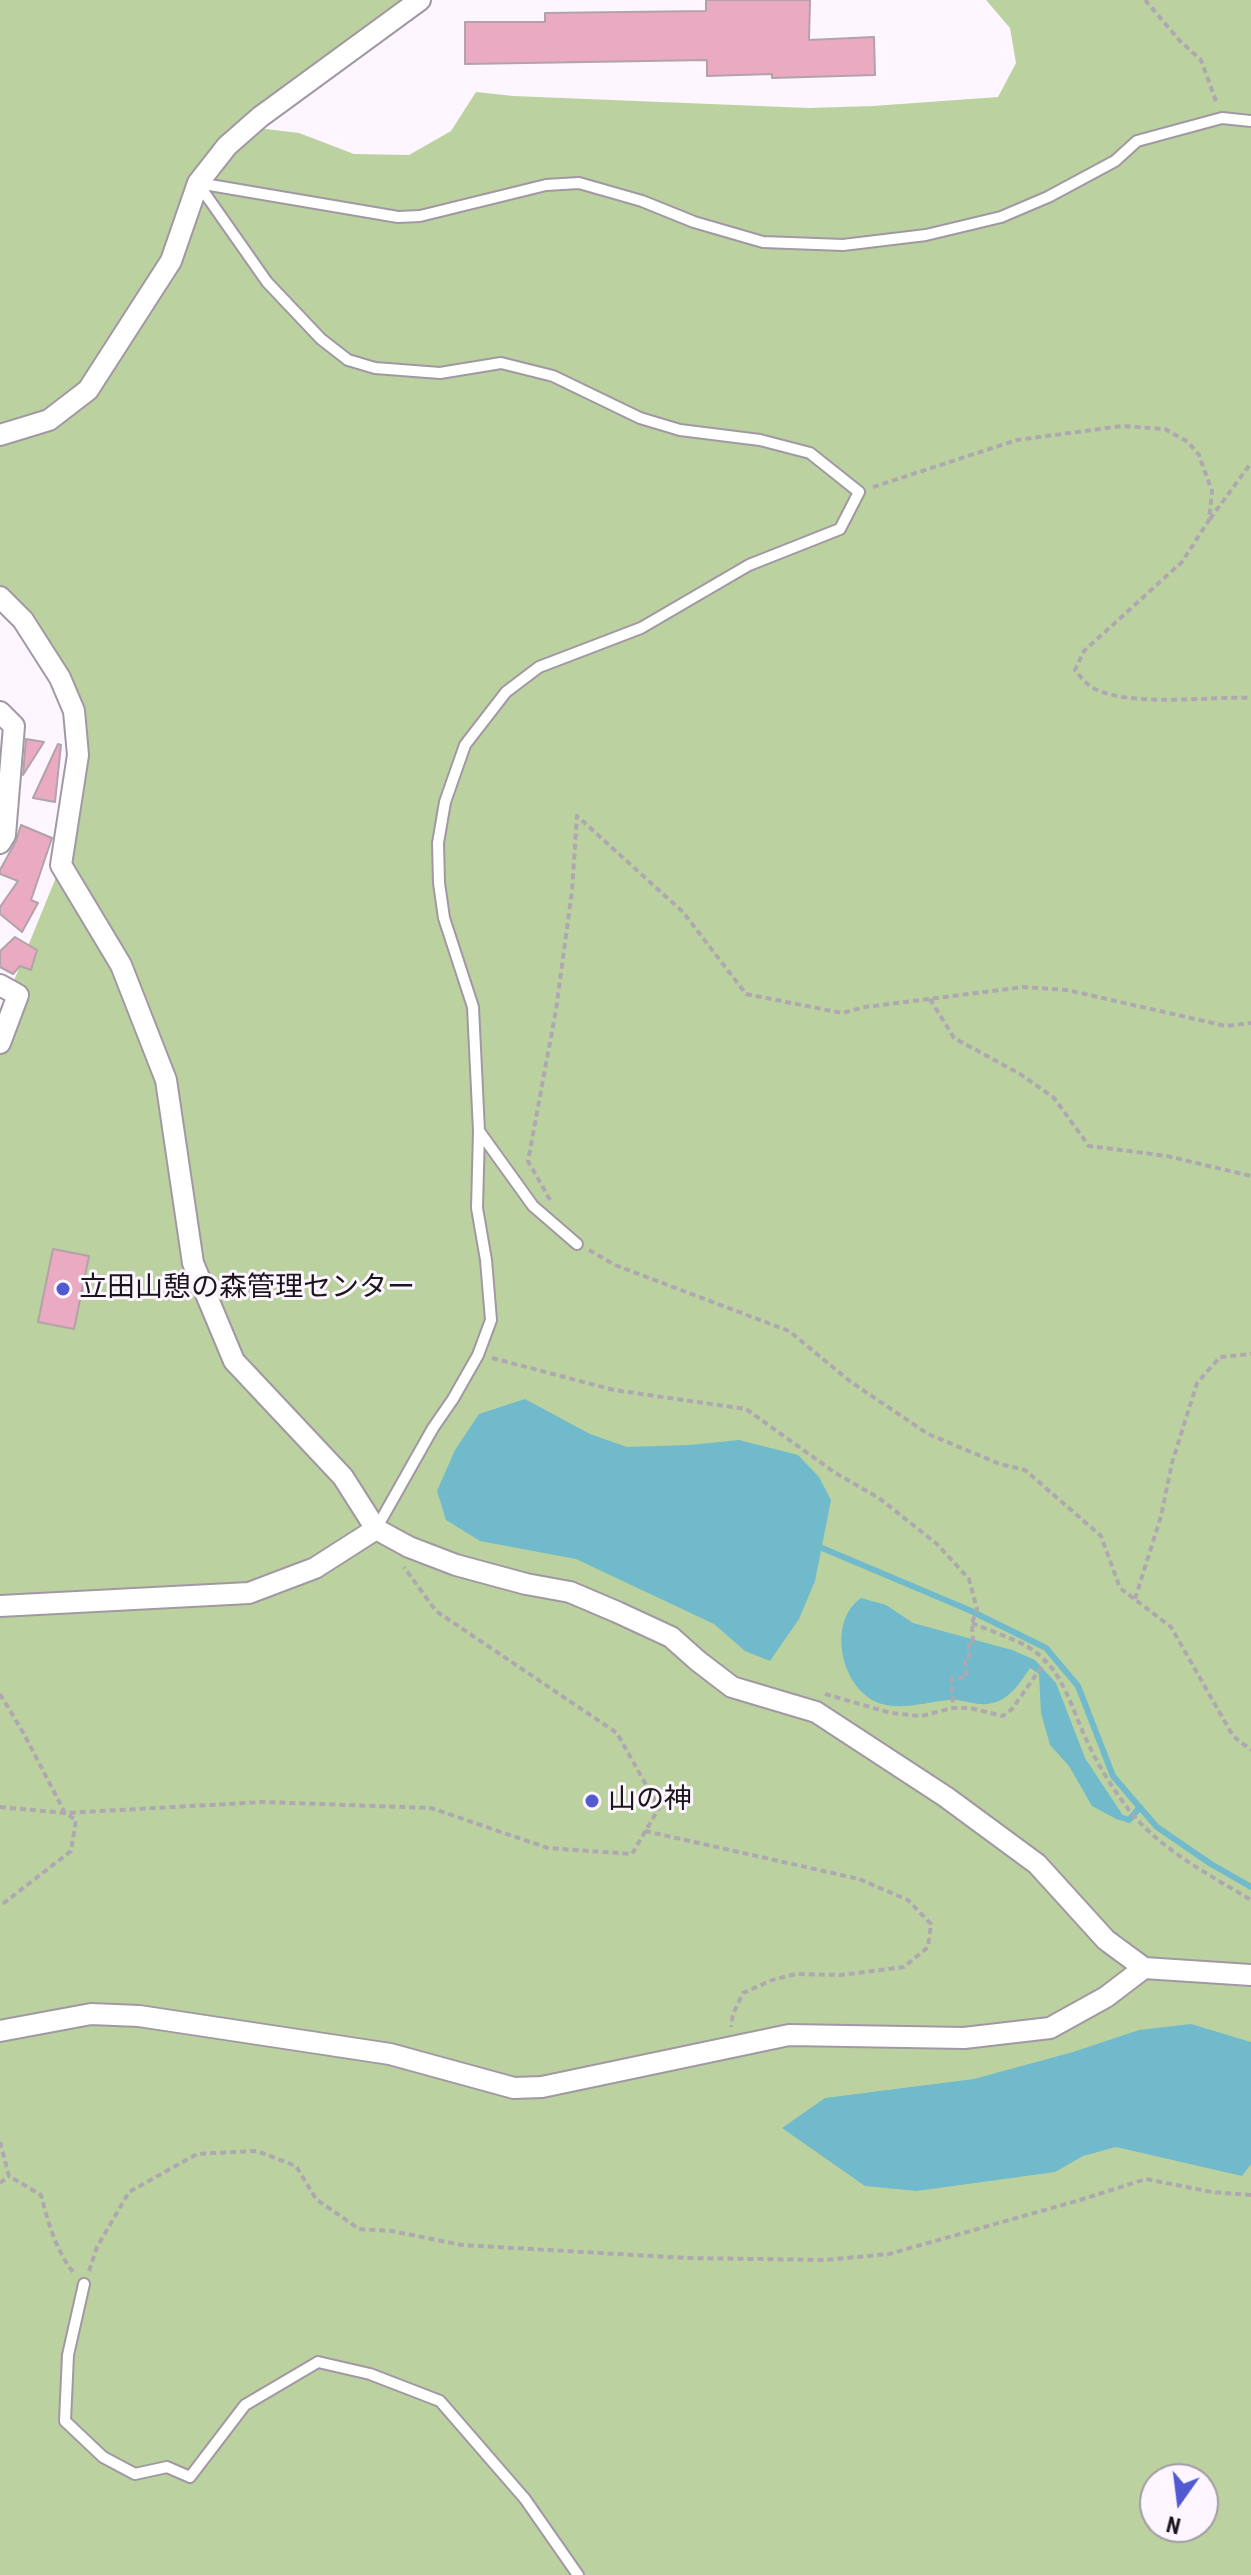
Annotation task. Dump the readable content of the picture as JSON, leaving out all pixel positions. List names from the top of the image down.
{
  "places": ["立田山憩の森管理センター", "山の神"],
  "north": "bottom"
}
